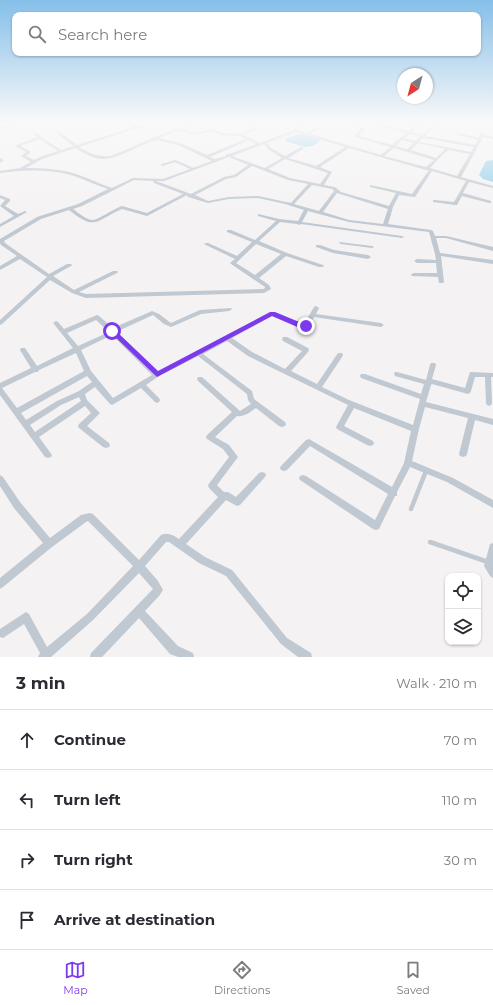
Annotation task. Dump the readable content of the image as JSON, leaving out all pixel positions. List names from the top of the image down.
{
  "north": "bottom left",
  "page": {
    "search": "Search here",
    "heading": ["3 min", "Walk · 210 m"],
    "list": [
      ["Continue", "70 m"],
      ["Turn left", "110 m"],
      ["Turn right", "30 m"],
      "Arrive at destination"
    ],
    "nav": ["Map", "Directions", "Saved"]
  }
}
